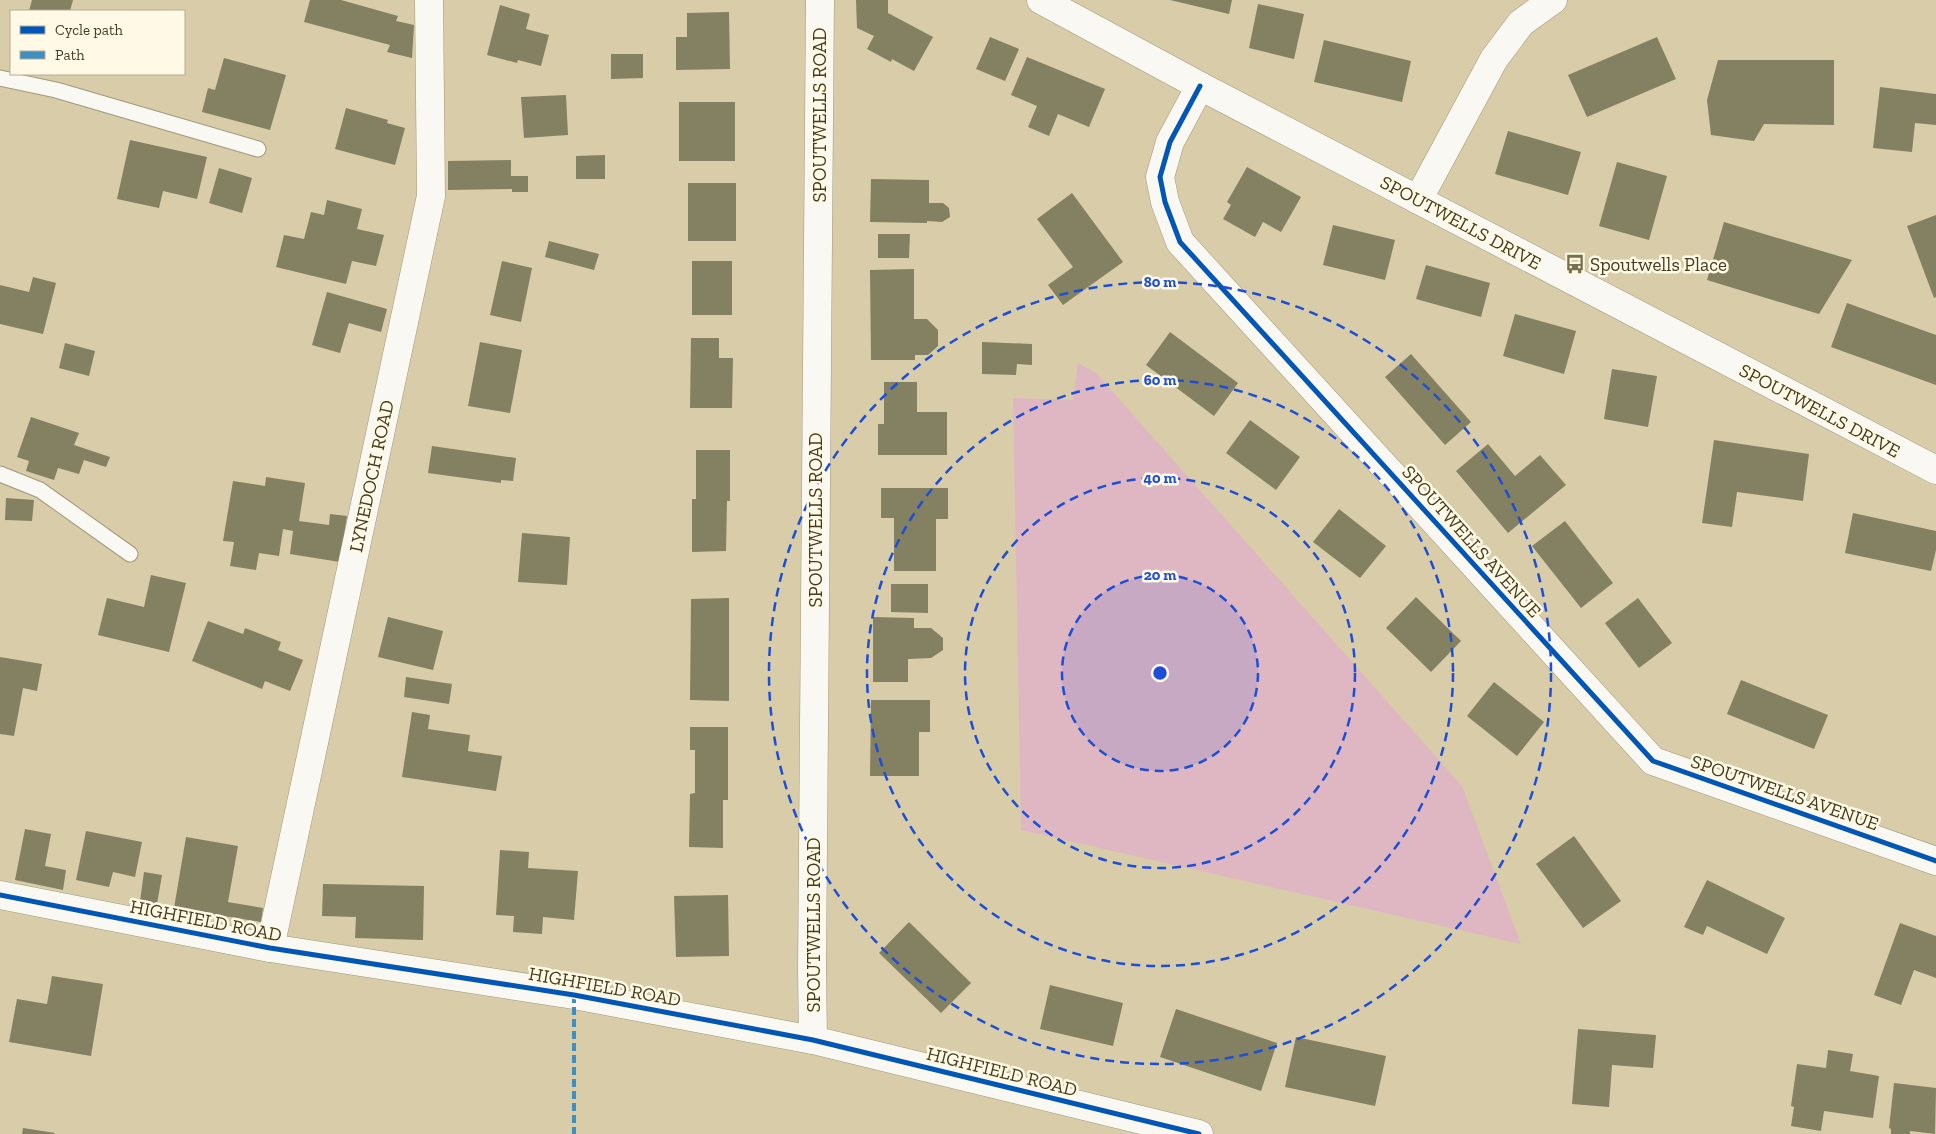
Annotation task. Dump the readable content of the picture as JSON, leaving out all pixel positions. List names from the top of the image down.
{
  "streets": {
    "street": [
      "SPOUTWELLS ROAD",
      "SPOUTWELLS DRIVE",
      "LYNEDOCH ROAD",
      "SPOUTWELLS AVENUE",
      "HIGHFIELD ROAD"
    ]
  },
  "crossings": [
    ["SPOUTWELLS ROAD", "HIGHFIELD ROAD"],
    ["SPOUTWELLS DRIVE", "SPOUTWELLS AVENUE"],
    ["LYNEDOCH ROAD", "HIGHFIELD ROAD"]
  ],
  "places": {
    "bus stop": ["Spoutwells Place"]
  },
  "legend": ["Cycle path", "Path"],
  "rings": [
    "80 m",
    "60 m",
    "40 m",
    "20 m"
  ]
}
